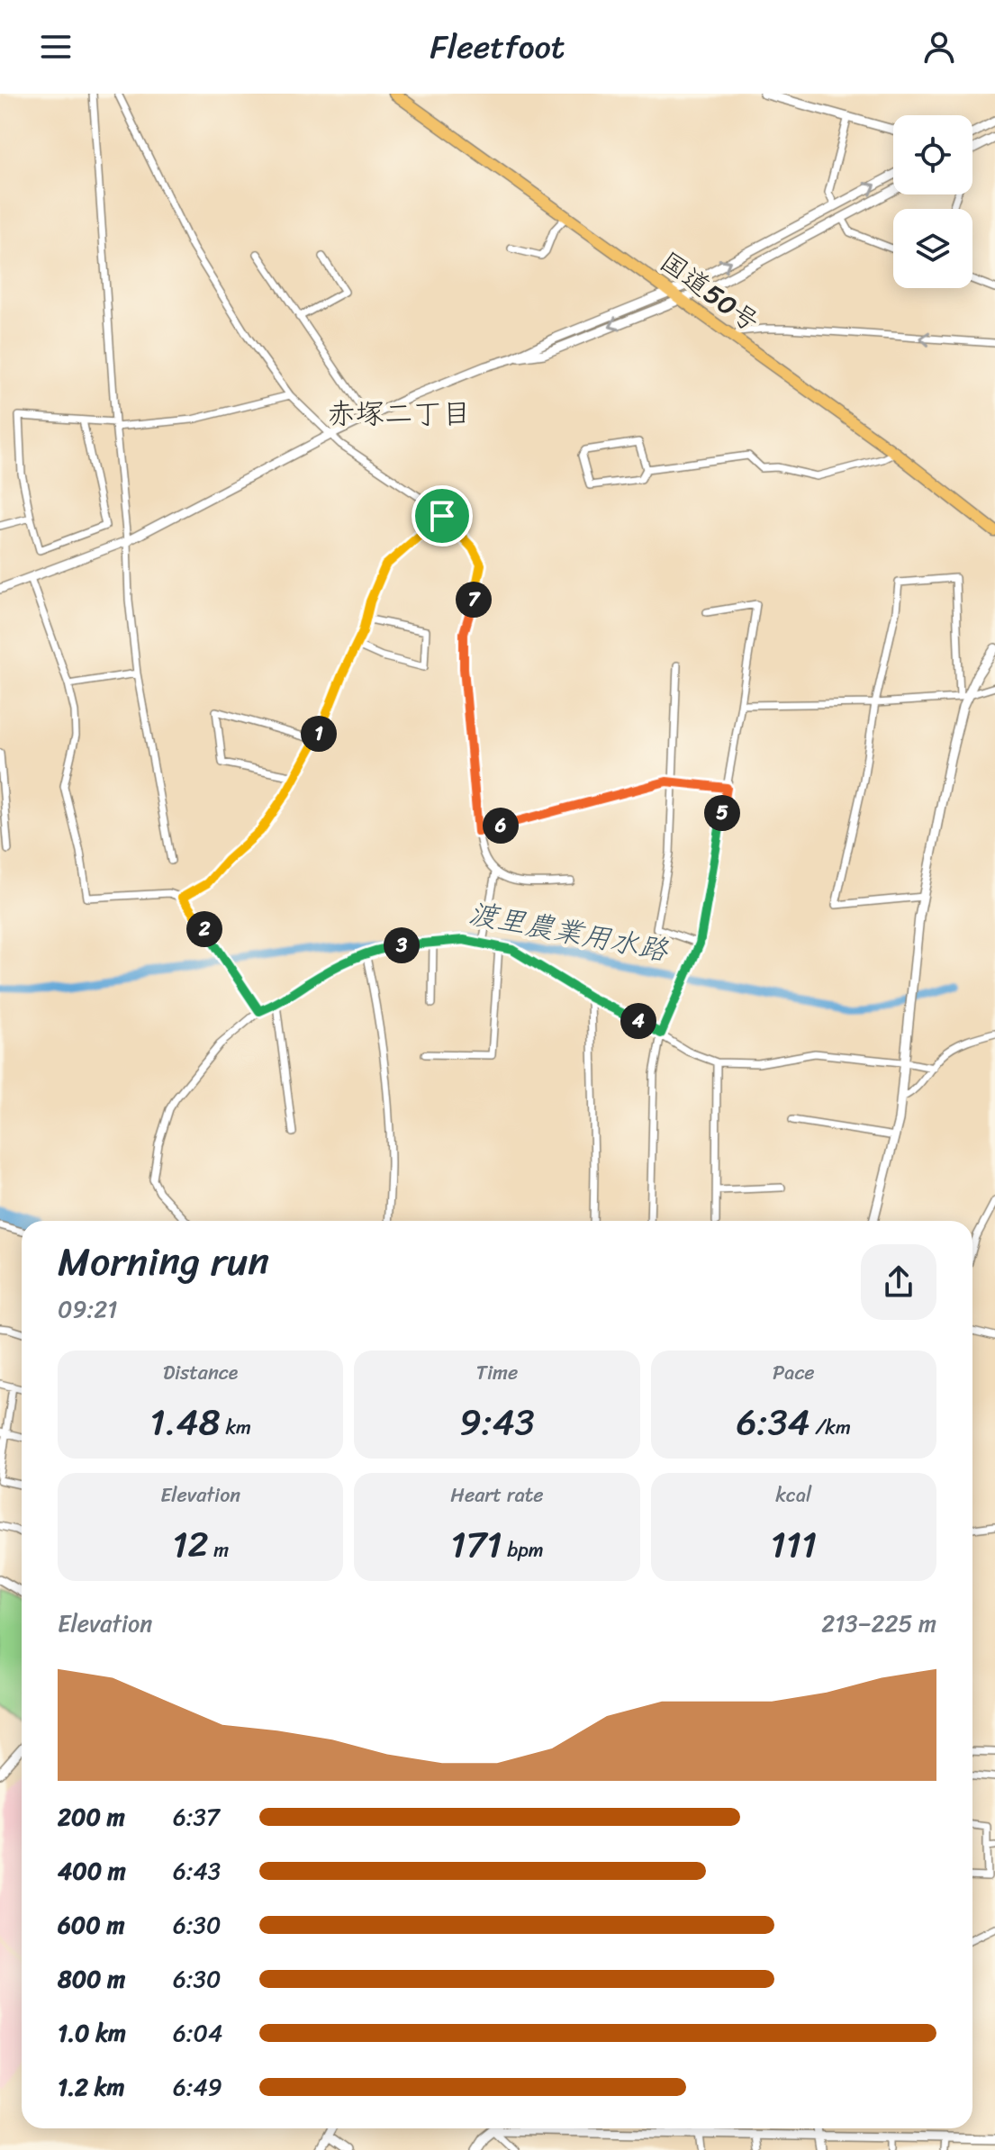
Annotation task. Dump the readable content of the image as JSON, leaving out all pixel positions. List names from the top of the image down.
{
  "streets": {
    "highway": ["国道50号"]
  },
  "districts": ["赤塚二丁目"],
  "water": ["渡里農業用水路"],
  "page": {
    "header": "Fleetfoot",
    "pins": [
      "7",
      "1",
      "5",
      "6",
      "2",
      "3",
      "4"
    ],
    "heading": ["Morning run", "09:21"],
    "stats": [
      ["Distance", "1.48 km"],
      ["Time", "9:43"],
      ["Pace", "6:34 /km"],
      ["Elevation", "12 m"],
      ["Heart rate", "171 bpm"],
      ["kcal", "111"]
    ],
    "chart": ["Elevation", "213–225 m"],
    "list": [
      {
        "name": "200 m",
        "note": "6:37"
      },
      {
        "name": "400 m",
        "note": "6:43"
      },
      {
        "name": "600 m",
        "note": "6:30"
      },
      {
        "name": "800 m",
        "note": "6:30"
      },
      {
        "name": "1.0 km",
        "note": "6:04"
      },
      {
        "name": "1.2 km",
        "note": "6:49"
      }
    ]
  }
}
